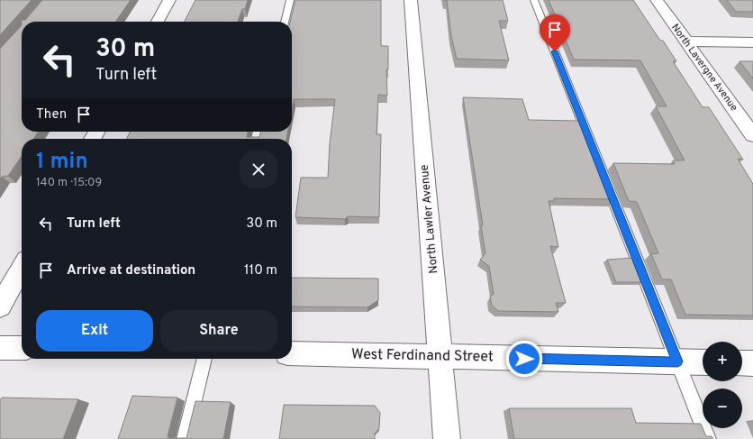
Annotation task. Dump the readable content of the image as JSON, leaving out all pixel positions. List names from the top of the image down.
{
  "streets": {
    "street": ["North Lavergne Avenue", "North Lawler Avenue", "West Ferdinand Street"]
  },
  "crossings": [
    ["North Lawler Avenue", "West Ferdinand Street"]
  ],
  "page": {
    "turn": ["30 m", "Turn left"],
    "then": "Then",
    "heading": ["1 min", "140 m · 15:09"],
    "list": [
      {
        "name": "Turn left",
        "value": "30 m"
      },
      {
        "name": "Arrive at destination",
        "value": "110 m"
      }
    ],
    "buttons": ["Exit", "Share"],
    "map_buttons": ["+", "−"]
  }
}
